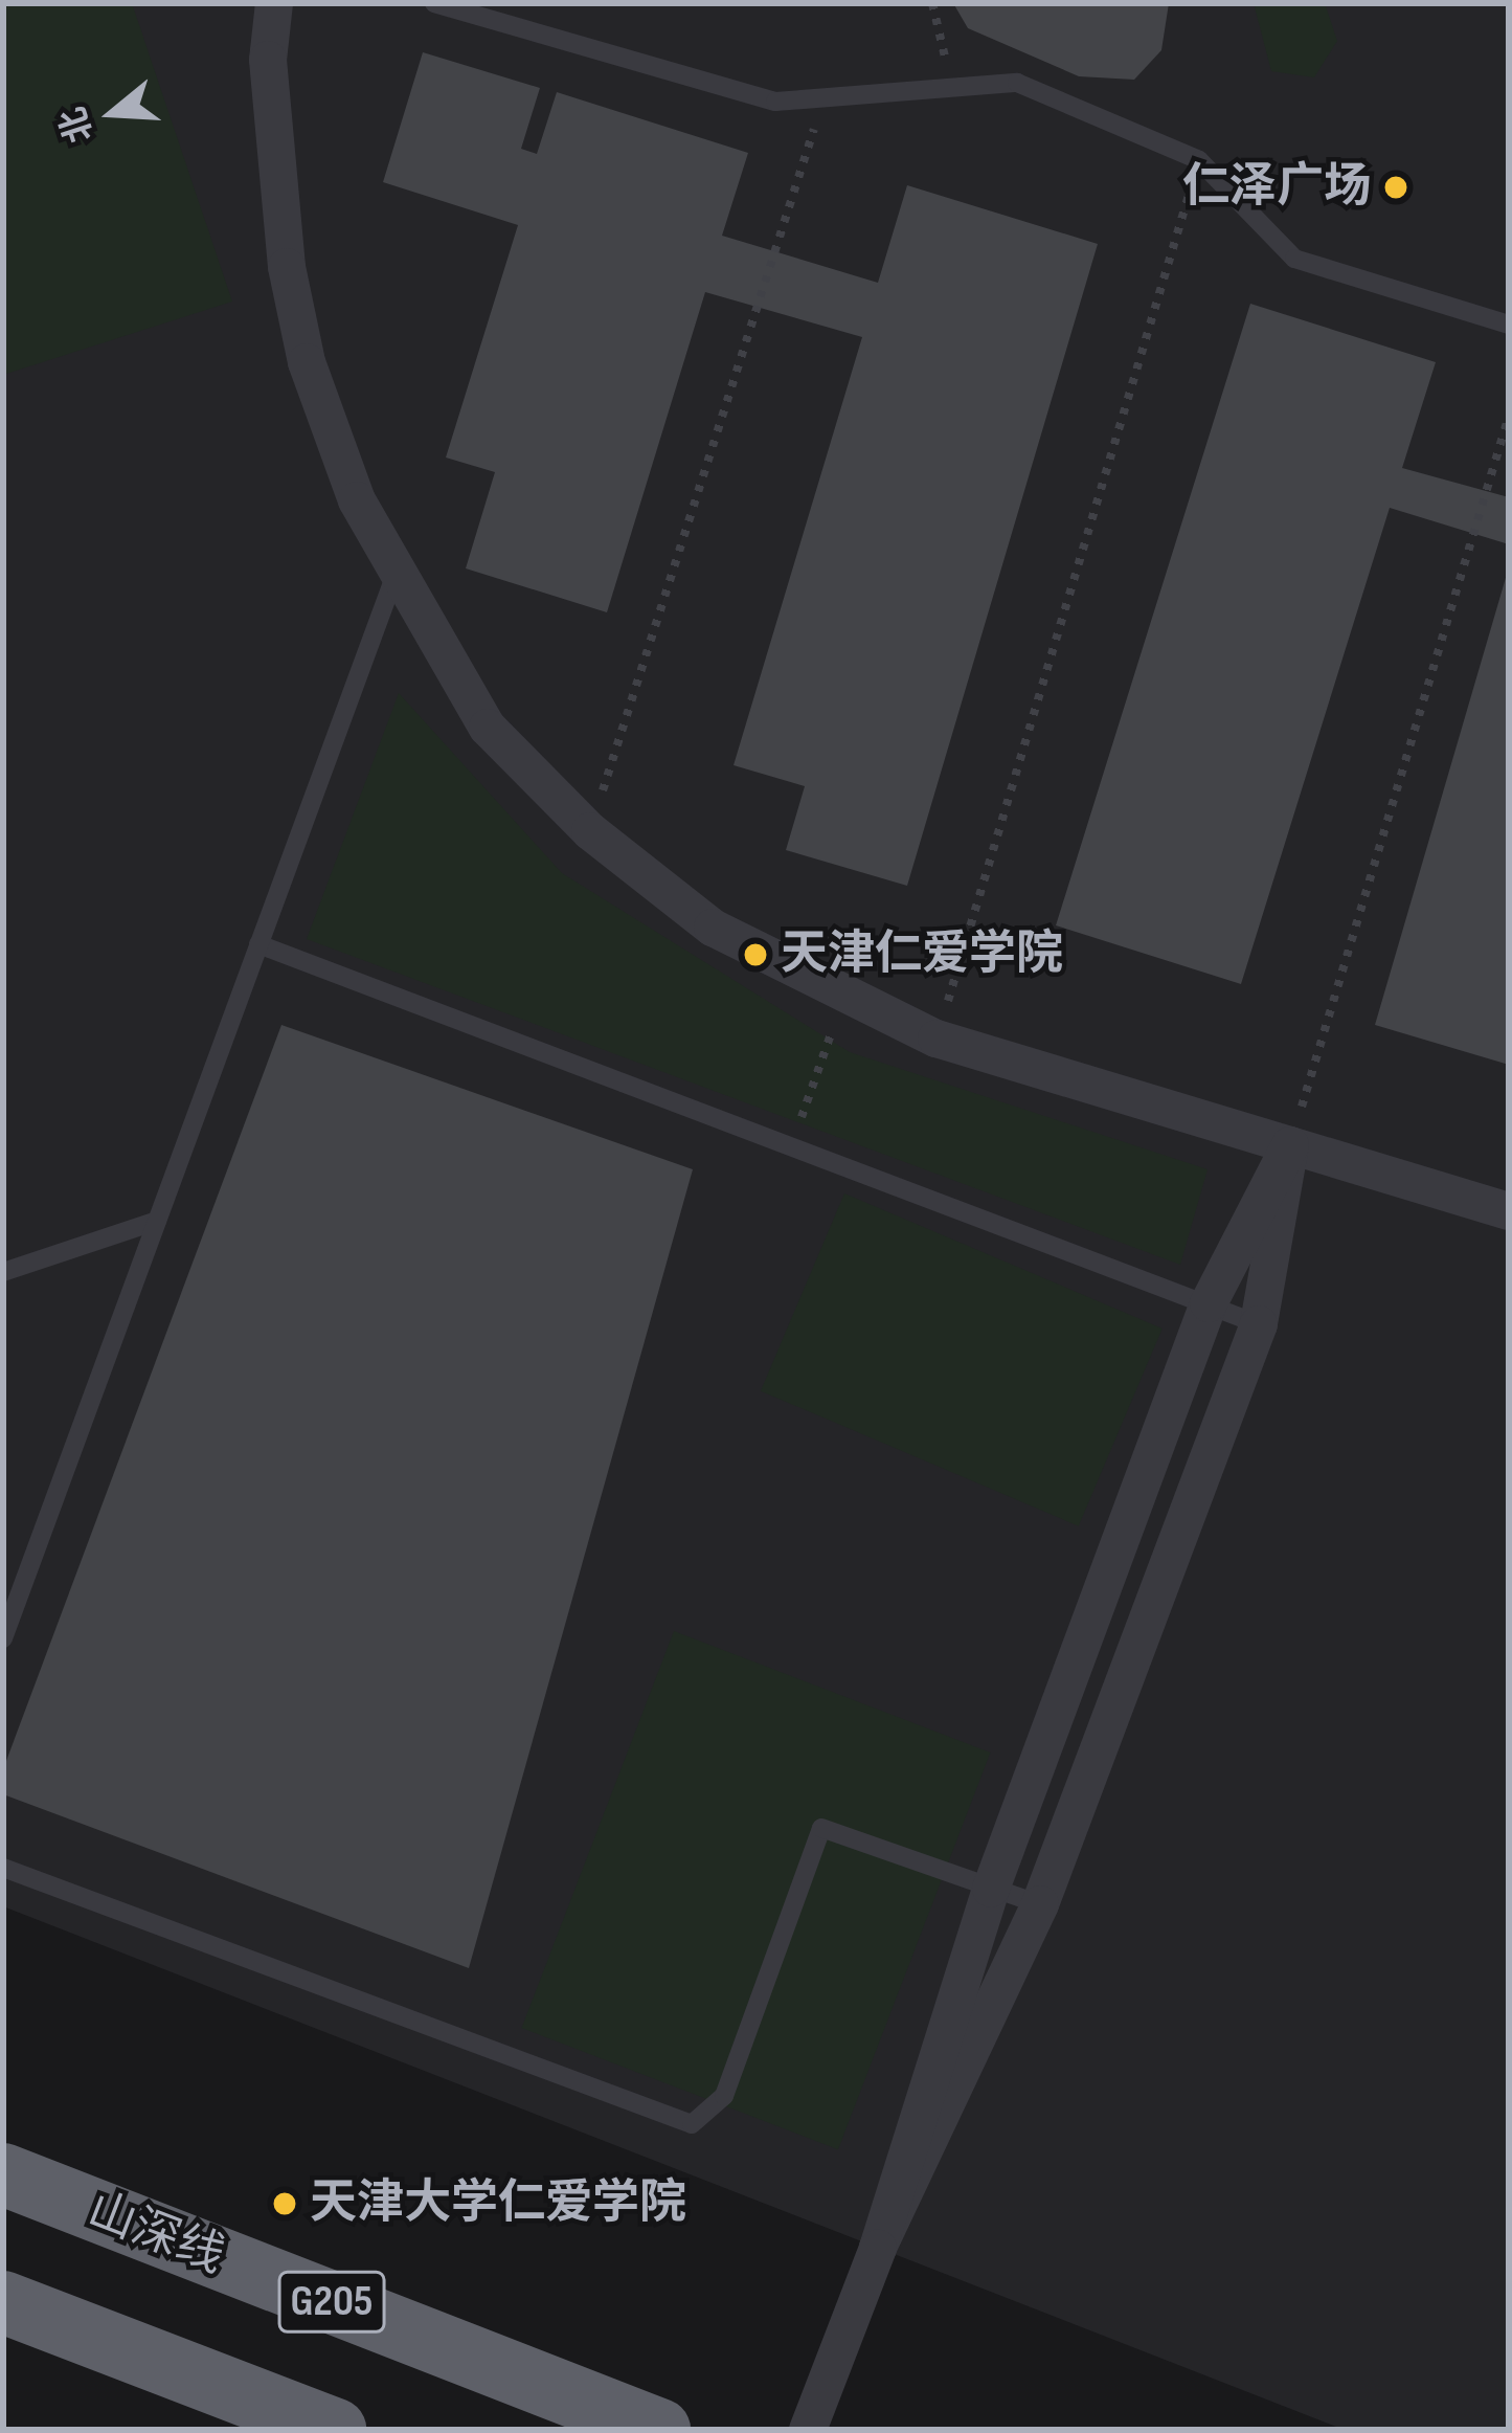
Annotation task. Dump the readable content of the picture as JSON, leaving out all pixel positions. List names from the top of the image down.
{
  "streets": {
    "highway": ["山深线", "G205"]
  },
  "places": ["仁泽广场", "天津仁爱学院", "天津大学仁爱学院"],
  "north": "left"
}
